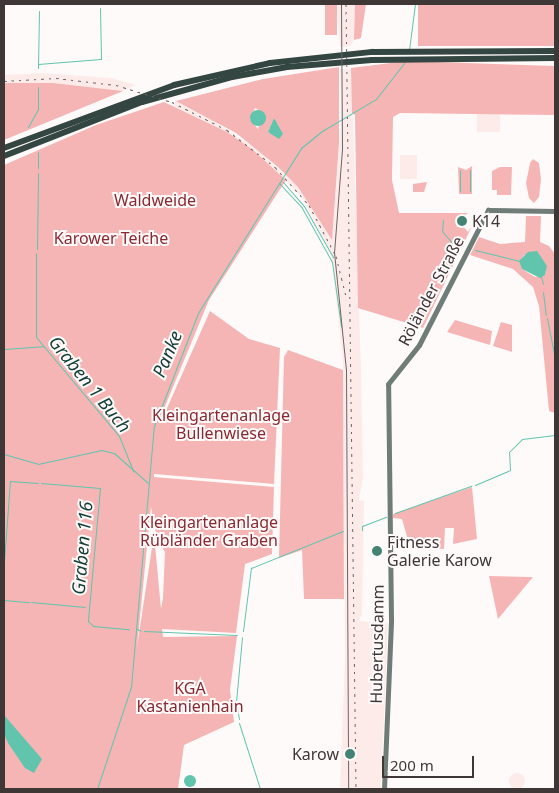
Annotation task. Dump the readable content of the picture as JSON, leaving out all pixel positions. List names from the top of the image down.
{
  "streets": {
    "street": ["Röländer Straße", "Hubertusdamm"]
  },
  "crossings": [
    ["Röländer Straße", "Hubertusdamm"]
  ],
  "water": ["Panke", "Graben 1 Buch", "Graben 116"],
  "parks": [
    "Waldweide",
    "Karower Teiche",
    "Kleingartenanlage Bullenwiese",
    "Kleingartenanlage Rübländer Graben",
    "KGA Kastanienhain"
  ],
  "places": ["K14", "Fitness Galerie Karow", "Karow"],
  "scale_bar": "200 m"
}
